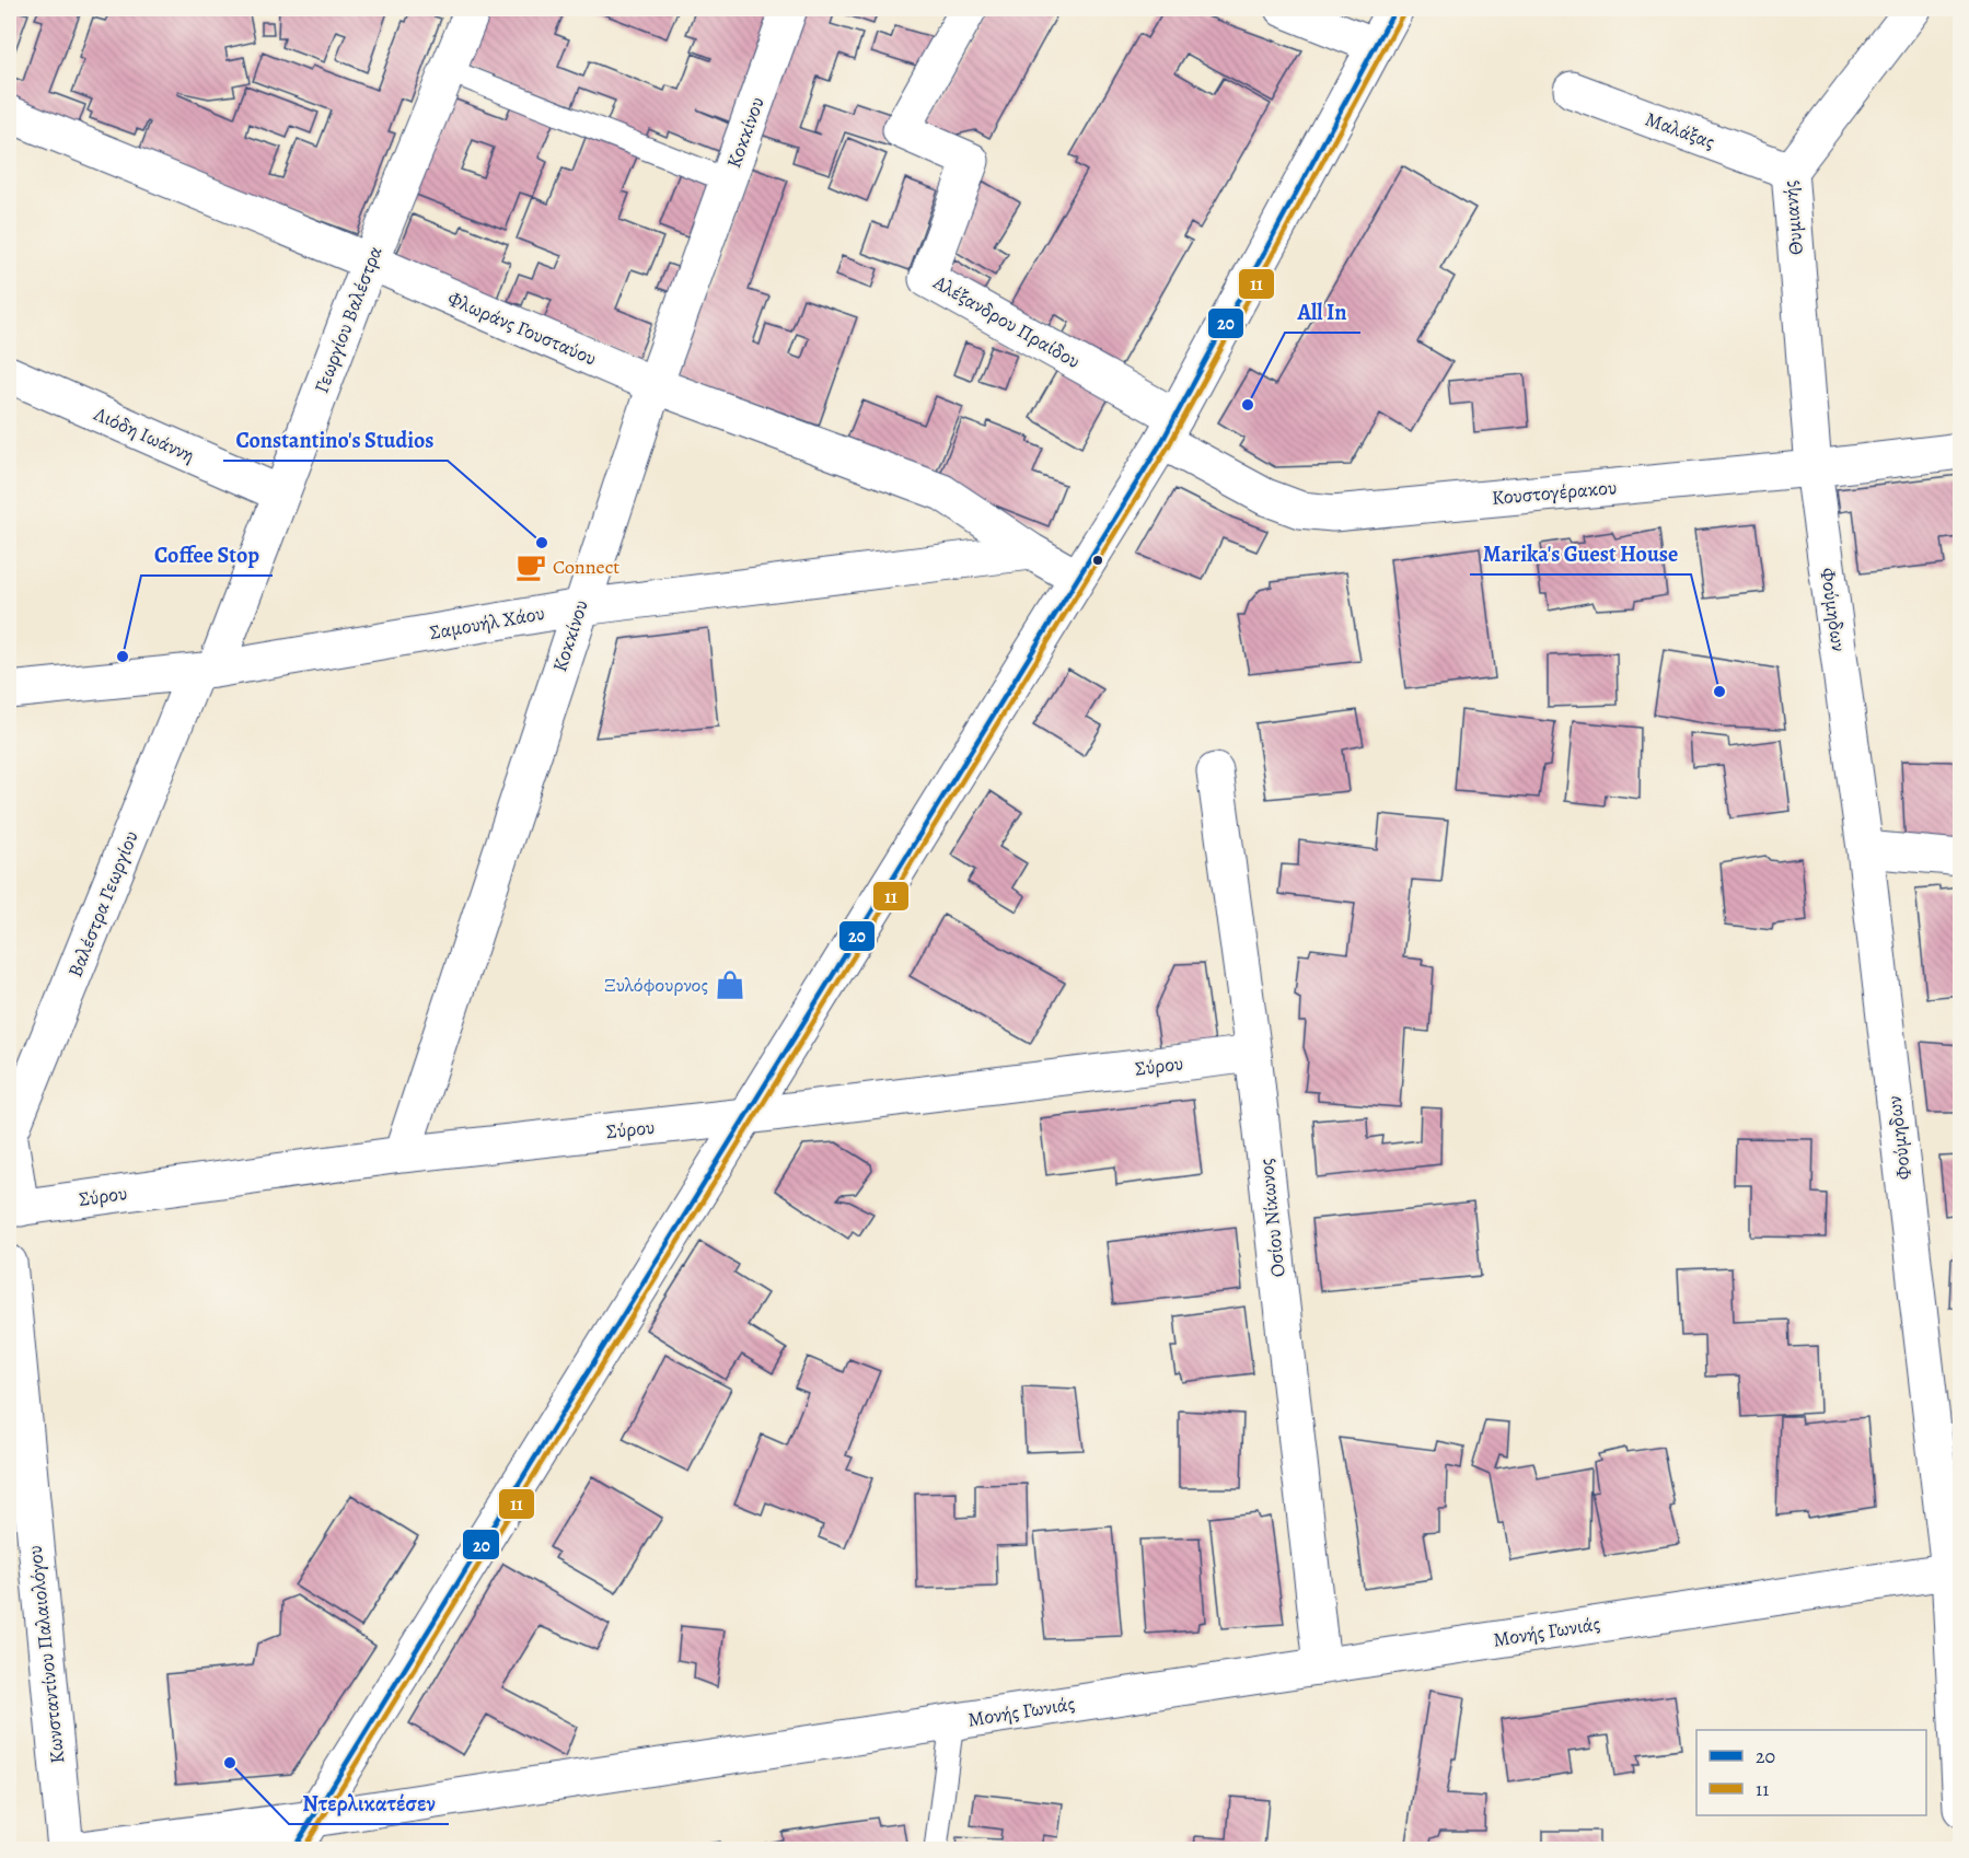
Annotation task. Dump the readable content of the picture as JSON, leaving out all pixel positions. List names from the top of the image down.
{
  "streets": {
    "street": [
      "Μαλάξας",
      "Κοκκίνου",
      "Θυμιανής",
      "Γεωργίου Βαλέστρα",
      "Αλέξανδρου Πραίδου",
      "Φλωράνς Γουσταύου",
      "Λιόδη Ιωάννη",
      "Κουστογέρακου",
      "Φούμηδων",
      "Σαμουήλ Χάου",
      "Βαλέστρα Γεωργίου",
      "Σύρου",
      "Οσίου Νίκωνος",
      "Μονής Γωνιάς",
      "Κωνσταντίνου Παλαιολόγου"
    ]
  },
  "crossings": [
    ["Μαλάξας", "Θυμιανής"],
    ["Κοκκίνου", "Φλωράνς Γουσταύου"],
    ["Κοκκίνου", "Σαμουήλ Χάου"],
    ["Κοκκίνου", "Σύρου"],
    ["Θυμιανής", "Κουστογέρακου"],
    ["Θυμιανής", "Φούμηδων"],
    ["Γεωργίου Βαλέστρα", "Φλωράνς Γουσταύου"],
    ["Γεωργίου Βαλέστρα", "Λιόδη Ιωάννη"],
    ["Γεωργίου Βαλέστρα", "Σαμουήλ Χάου"],
    ["Γεωργίου Βαλέστρα", "Βαλέστρα Γεωργίου"],
    ["Αλέξανδρου Πραίδου", "Κουστογέρακου"],
    ["Φλωράνς Γουσταύου", "Σαμουήλ Χάου"],
    ["Κουστογέρακου", "Φούμηδων"],
    ["Φούμηδων", "Μονής Γωνιάς"],
    ["Σαμουήλ Χάου", "Βαλέστρα Γεωργίου"],
    ["Σύρου", "Οσίου Νίκωνος"],
    ["Οσίου Νίκωνος", "Μονής Γωνιάς"]
  ],
  "places": {
    "other": [
      "All In",
      "Constantino's Studios",
      "Coffee Stop",
      "Marika's Guest House",
      "Ντερλικατέσεν"
    ],
    "cafe": ["Connect"],
    "shop": ["Ξυλόφουρνος"]
  },
  "lines": ["transit line 20", "transit line 11"],
  "legend": ["20", "11"]
}
